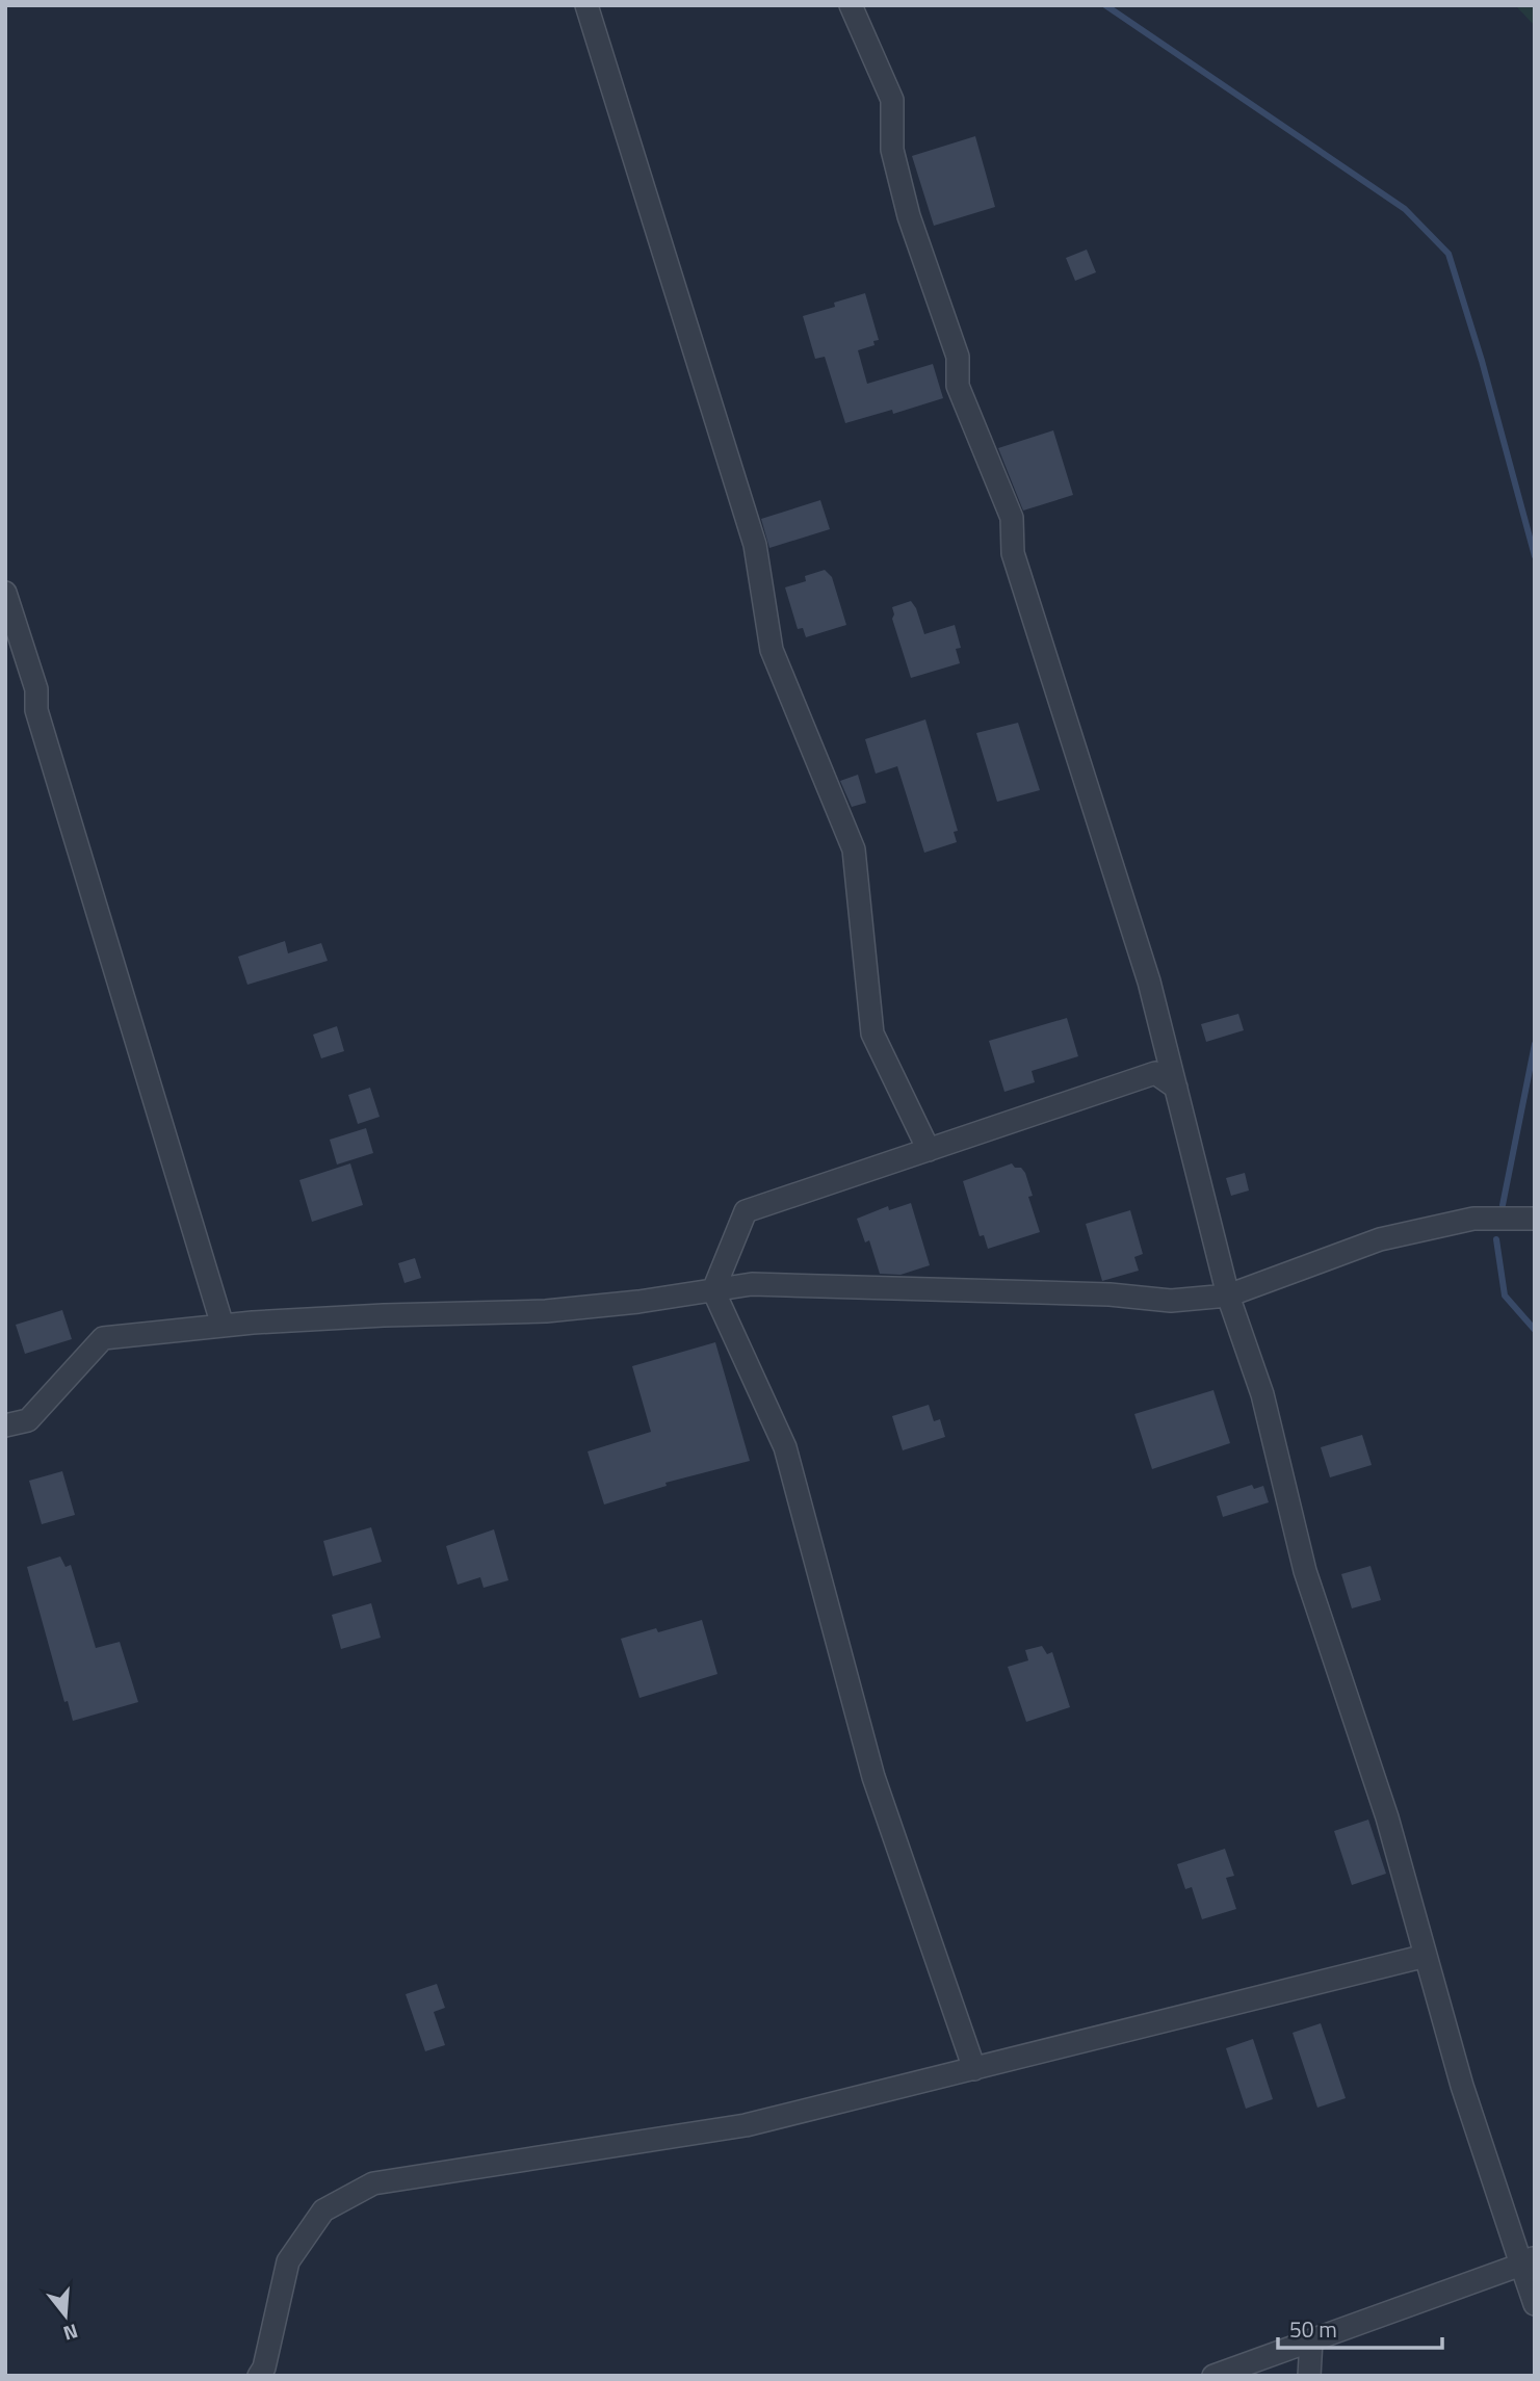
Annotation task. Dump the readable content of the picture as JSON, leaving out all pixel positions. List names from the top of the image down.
{
  "scale_bar": "50 m",
  "north": "bottom"
}
